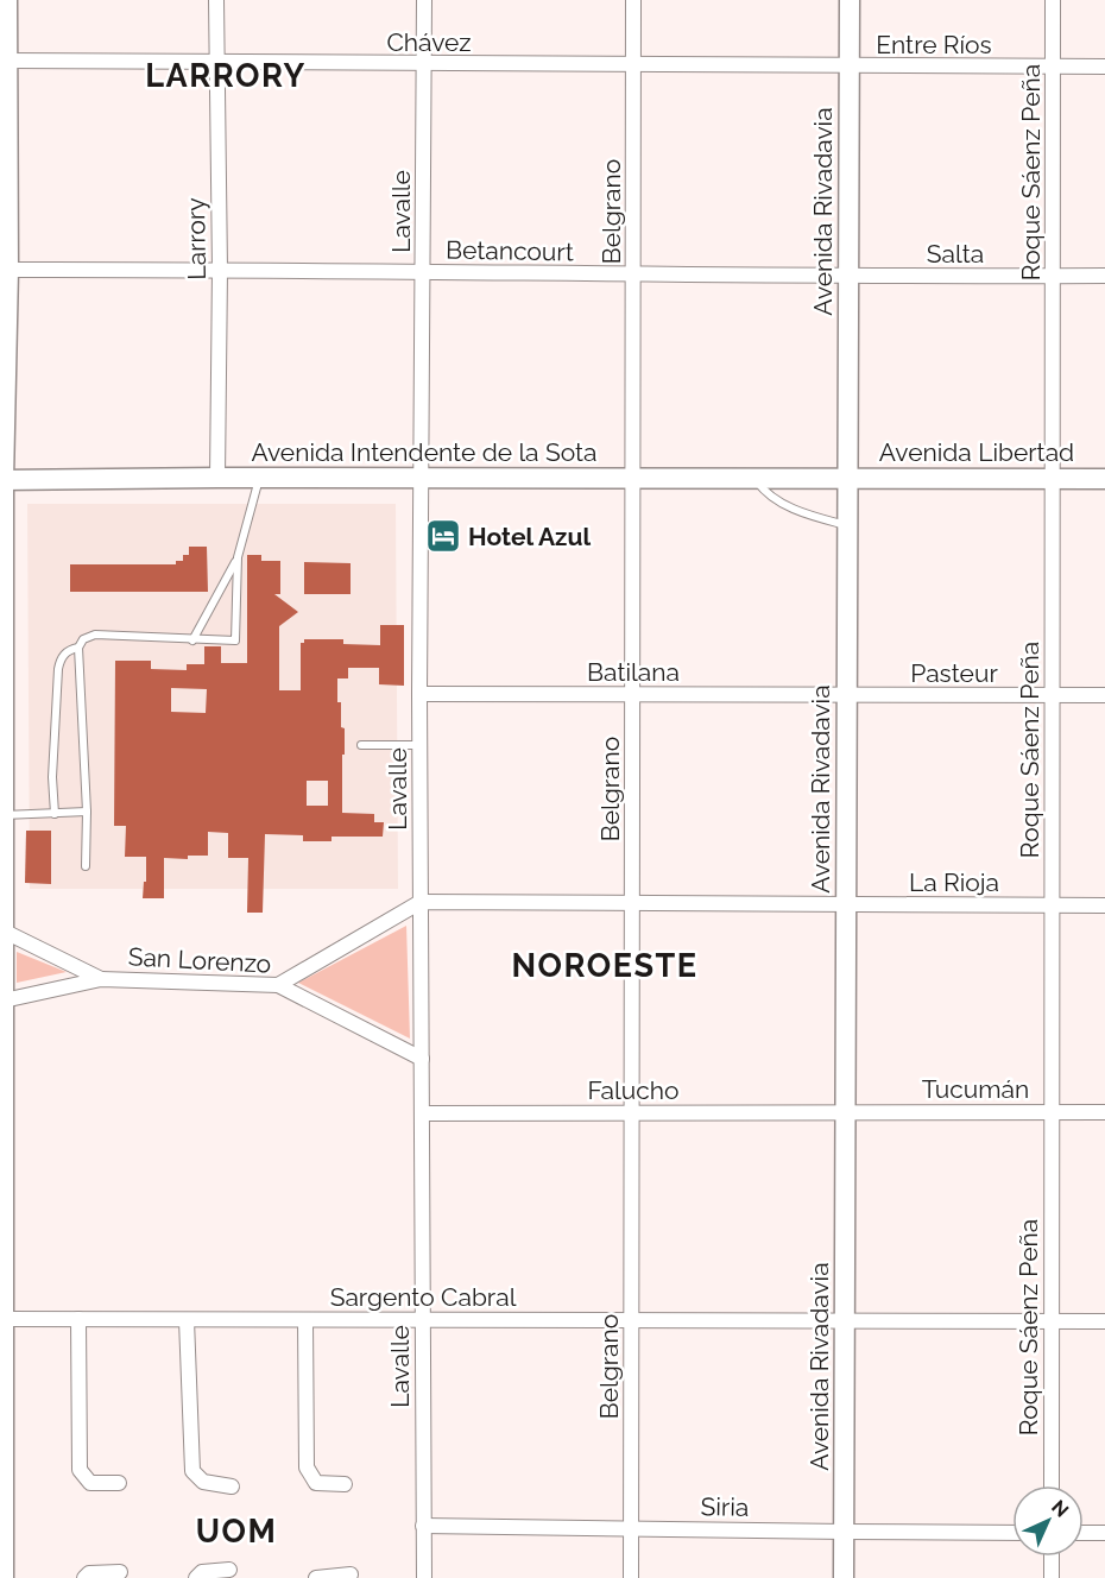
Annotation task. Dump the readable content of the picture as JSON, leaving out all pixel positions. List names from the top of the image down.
{
  "streets": {
    "main road": ["Avenida Rivadavia", "Avenida Intendente de la Sota", "Avenida Libertad"],
    "street": [
      "Chávez",
      "Entre Ríos",
      "Roque Sáenz Peña",
      "Lavalle",
      "Belgrano",
      "Larrory",
      "Betancourt",
      "Salta",
      "Batilana",
      "Pasteur",
      "La Rioja",
      "San Lorenzo",
      "Tucumán",
      "Falucho",
      "Sargento Cabral",
      "Siria"
    ]
  },
  "crossings": [
    ["Chávez", "Entre Ríos"],
    ["Chávez", "Lavalle"],
    ["Chávez", "Belgrano"],
    ["Chávez", "Avenida Rivadavia"],
    ["Chávez", "Larrory"],
    ["Entre Ríos", "Roque Sáenz Peña"],
    ["Entre Ríos", "Avenida Rivadavia"],
    ["Roque Sáenz Peña", "Salta"],
    ["Roque Sáenz Peña", "Avenida Libertad"],
    ["Roque Sáenz Peña", "Pasteur"],
    ["Roque Sáenz Peña", "La Rioja"],
    ["Roque Sáenz Peña", "Tucumán"],
    ["Roque Sáenz Peña", "Sargento Cabral"],
    ["Lavalle", "Betancourt"],
    ["Lavalle", "Avenida Intendente de la Sota"],
    ["Lavalle", "Batilana"],
    ["Lavalle", "San Lorenzo"],
    ["Lavalle", "Falucho"],
    ["Lavalle", "Sargento Cabral"],
    ["Lavalle", "Siria"],
    ["Belgrano", "Betancourt"],
    ["Belgrano", "Avenida Intendente de la Sota"],
    ["Belgrano", "Batilana"],
    ["Belgrano", "Falucho"],
    ["Belgrano", "Sargento Cabral"],
    ["Belgrano", "Siria"],
    ["Avenida Rivadavia", "Betancourt"],
    ["Avenida Rivadavia", "Salta"],
    ["Avenida Rivadavia", "Avenida Intendente de la Sota"],
    ["Avenida Rivadavia", "Avenida Libertad"],
    ["Avenida Rivadavia", "Batilana"],
    ["Avenida Rivadavia", "Pasteur"],
    ["Avenida Rivadavia", "La Rioja"],
    ["Avenida Rivadavia", "Tucumán"],
    ["Avenida Rivadavia", "Falucho"],
    ["Avenida Rivadavia", "Sargento Cabral"],
    ["Avenida Rivadavia", "Siria"],
    ["Larrory", "Betancourt"],
    ["Larrory", "Avenida Intendente de la Sota"],
    ["Betancourt", "Salta"],
    ["Avenida Intendente de la Sota", "Avenida Libertad"],
    ["Batilana", "Pasteur"],
    ["Tucumán", "Falucho"]
  ],
  "districts": ["LARRORY", "NOROESTE", "UOM"],
  "places": {
    "hotel": ["Hotel Azul"]
  },
  "north": "top right"
}
